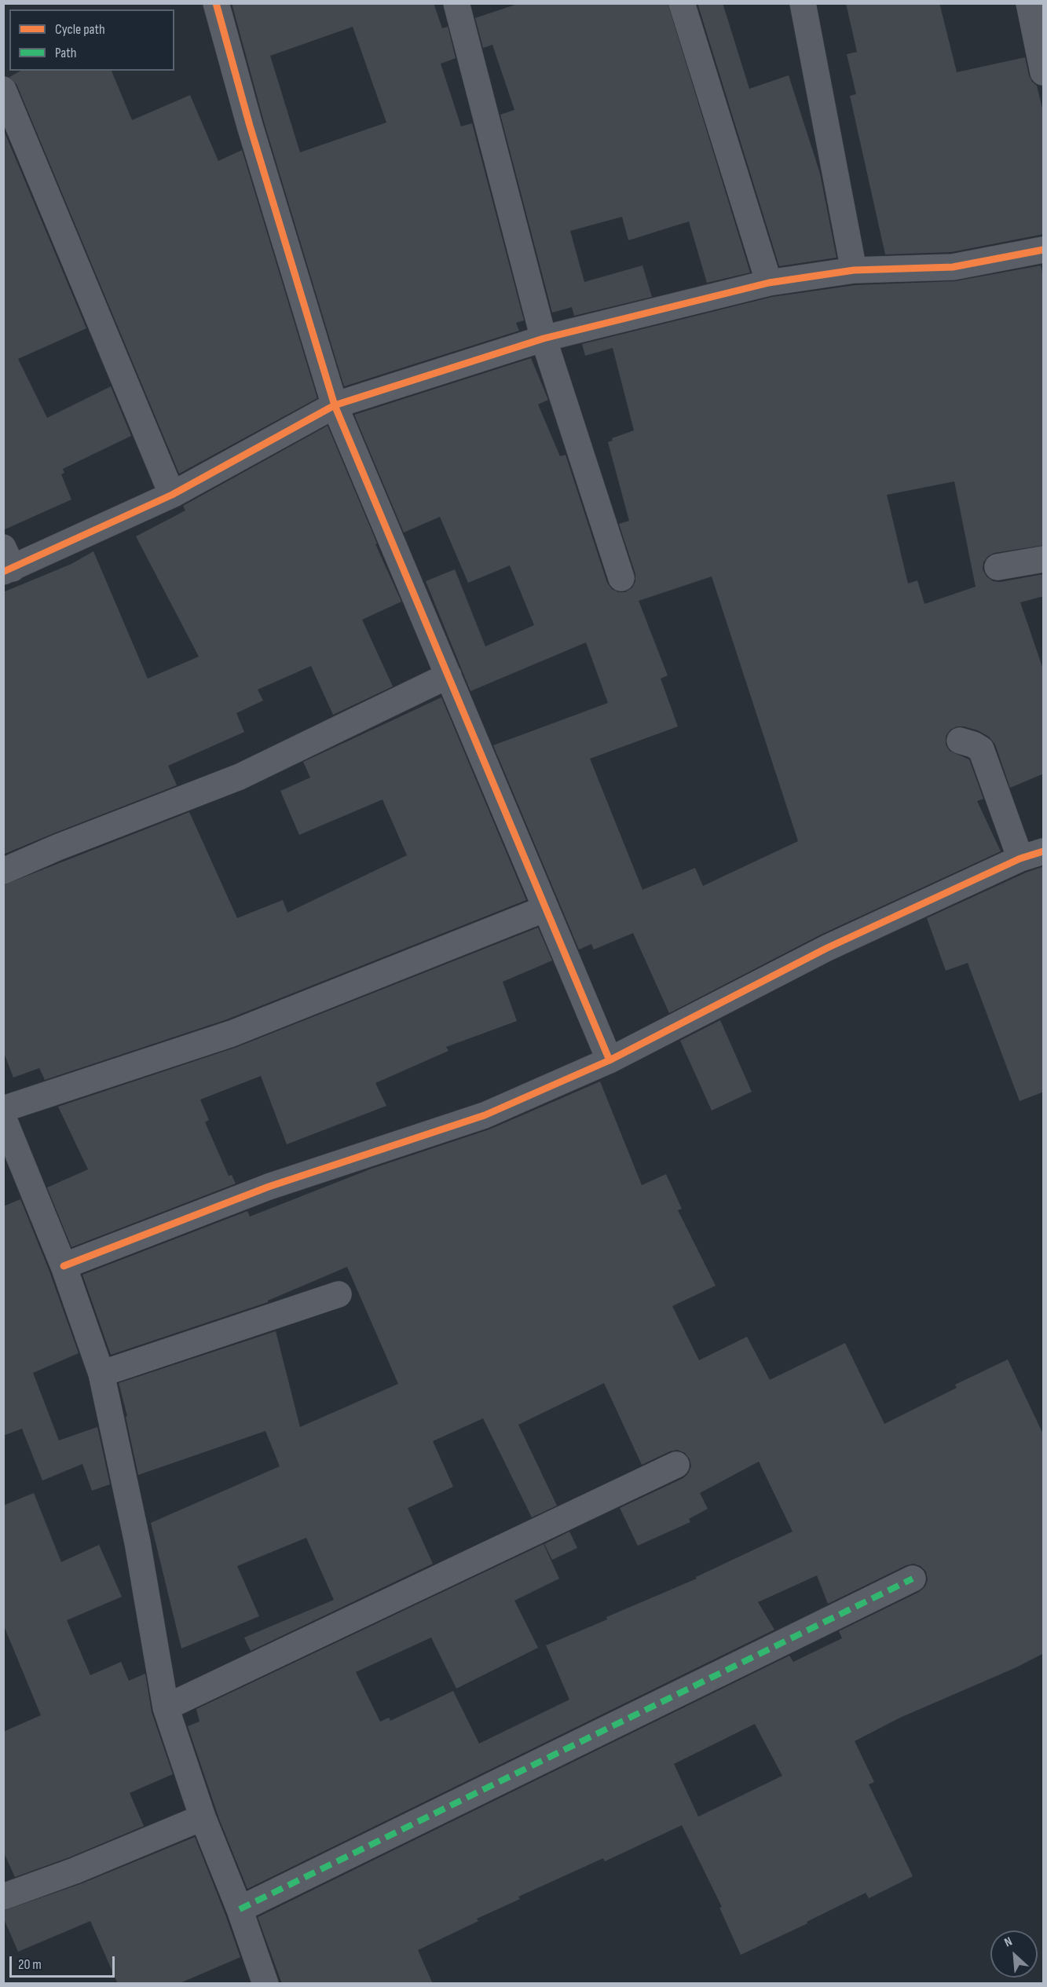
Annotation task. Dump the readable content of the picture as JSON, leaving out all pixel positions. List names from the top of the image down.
{
  "legend": ["Cycle path", "Path"],
  "scale_bar": "20 m",
  "north": "top left"
}
